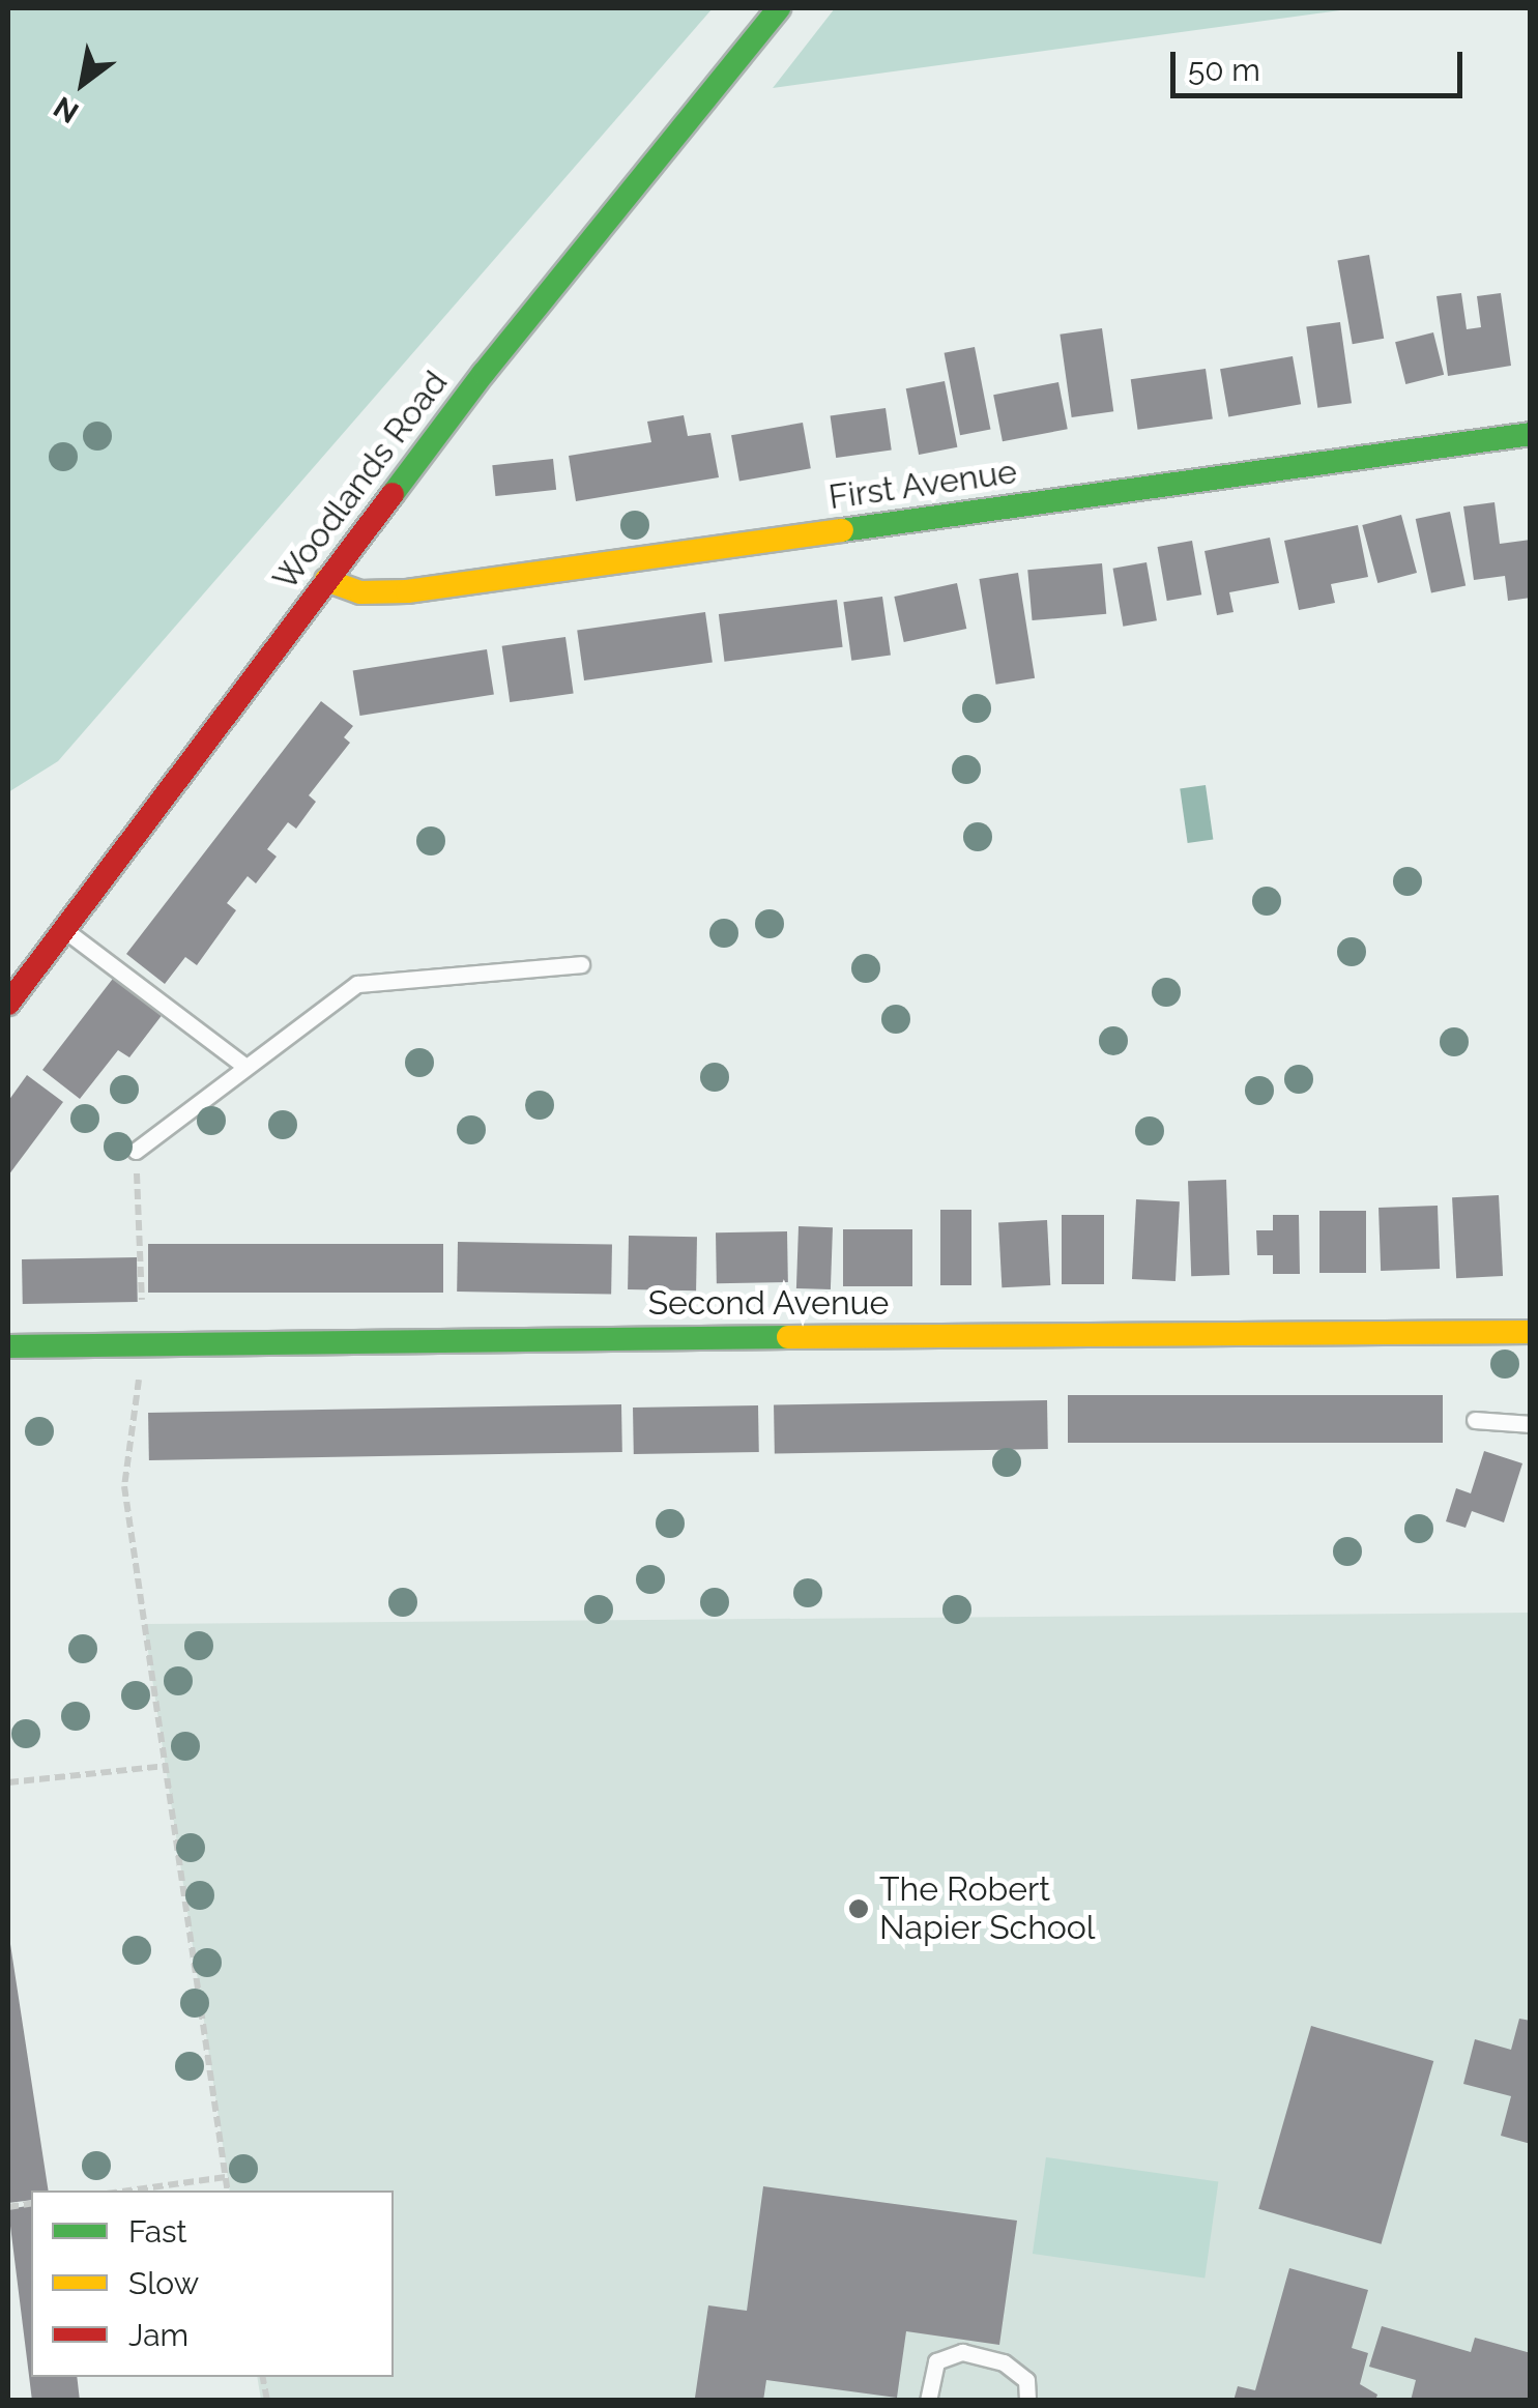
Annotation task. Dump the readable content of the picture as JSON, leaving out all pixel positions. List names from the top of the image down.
{
  "streets": {
    "street": ["Woodlands Road", "First Avenue", "Second Avenue"]
  },
  "crossings": [
    ["Woodlands Road", "First Avenue"]
  ],
  "places": ["The Robert Napier School"],
  "legend": ["Fast", "Slow", "Jam"],
  "scale_bar": "50 m",
  "north": "bottom left"
}
